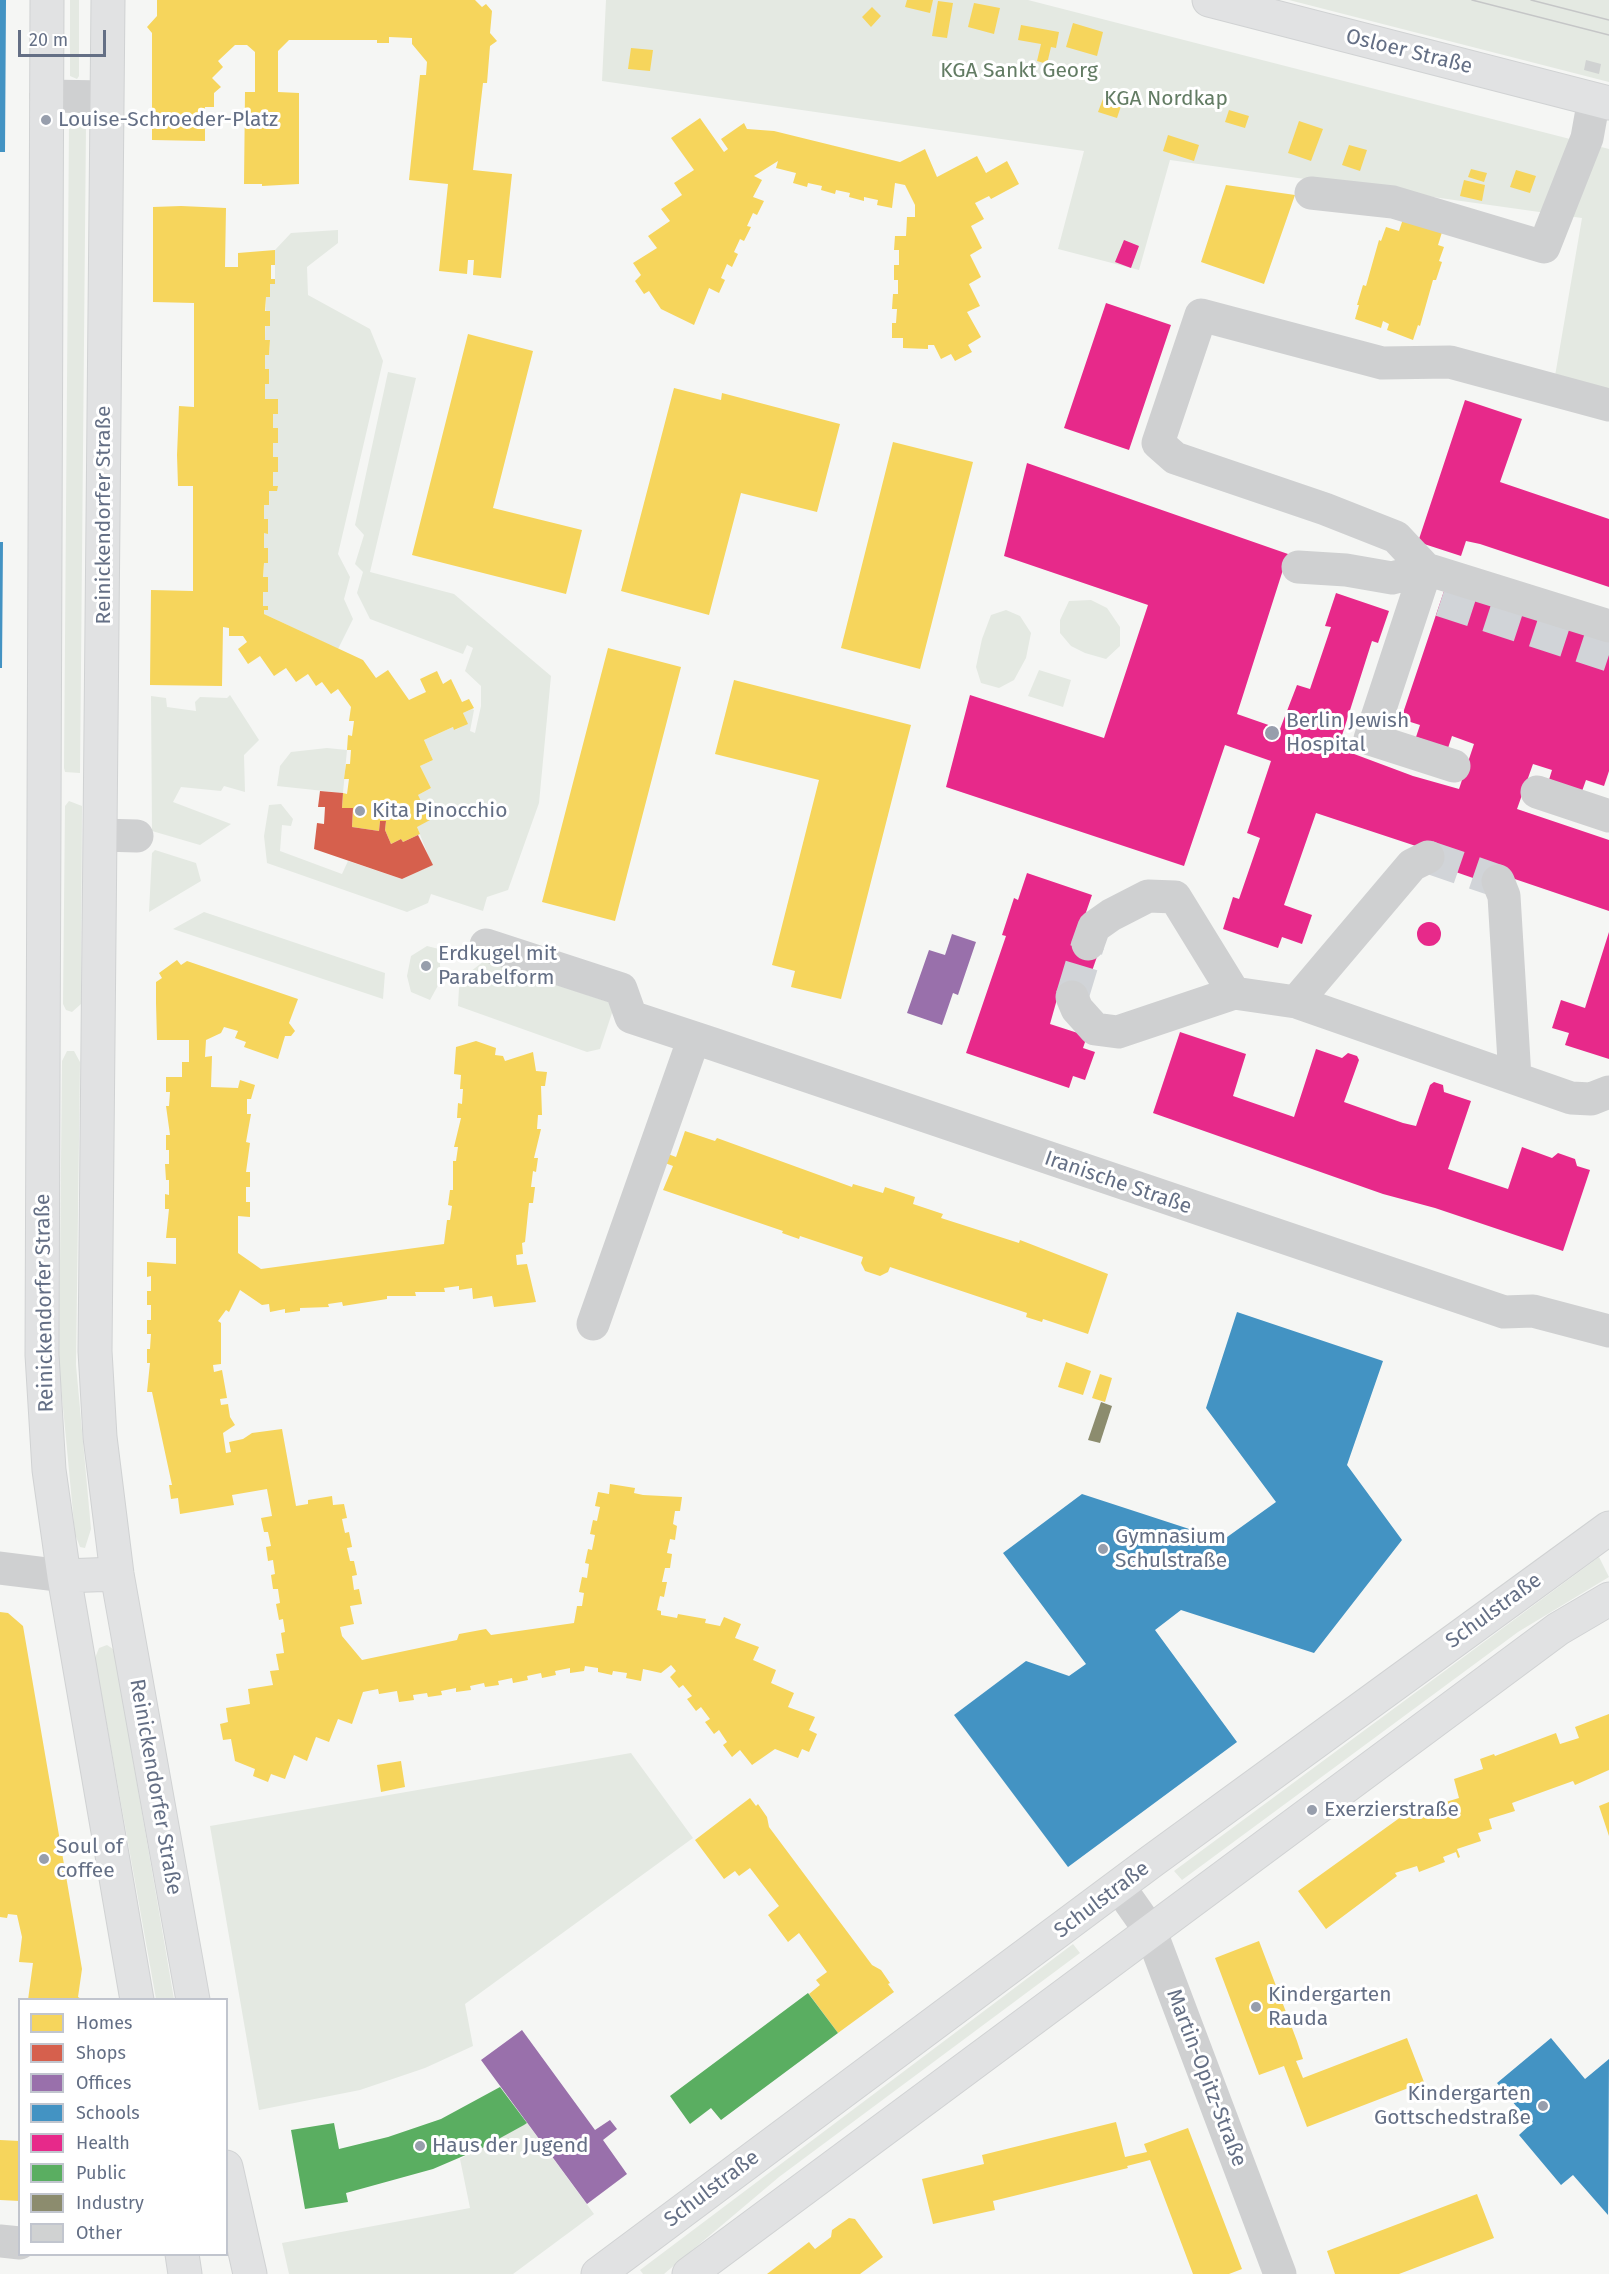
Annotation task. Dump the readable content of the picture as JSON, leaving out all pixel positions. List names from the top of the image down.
{
  "streets": {
    "main road": ["Osloer Straße", "Reinickendorfer Straße", "Schulstraße"],
    "street": ["Iranische Straße", "Martin-Opitz-Straße"]
  },
  "crossings": [
    ["Schulstraße", "Martin-Opitz-Straße"]
  ],
  "parks": ["KGA Sankt Georg", "KGA Nordkap"],
  "places": [
    "Louise-Schroeder-Platz",
    "Berlin Jewish Hospital",
    "Kita Pinocchio",
    "Erdkugel mit Parabelform",
    "Gymnasium Schulstraße",
    "Exerzierstraße",
    "Soul of coffee",
    "Kindergarten Rauda",
    "Kindergarten Gottschedstraße",
    "Haus der Jugend"
  ],
  "legend": [
    "Homes",
    "Shops",
    "Offices",
    "Schools",
    "Health",
    "Public",
    "Industry",
    "Other"
  ],
  "scale_bar": "20 m"
}
